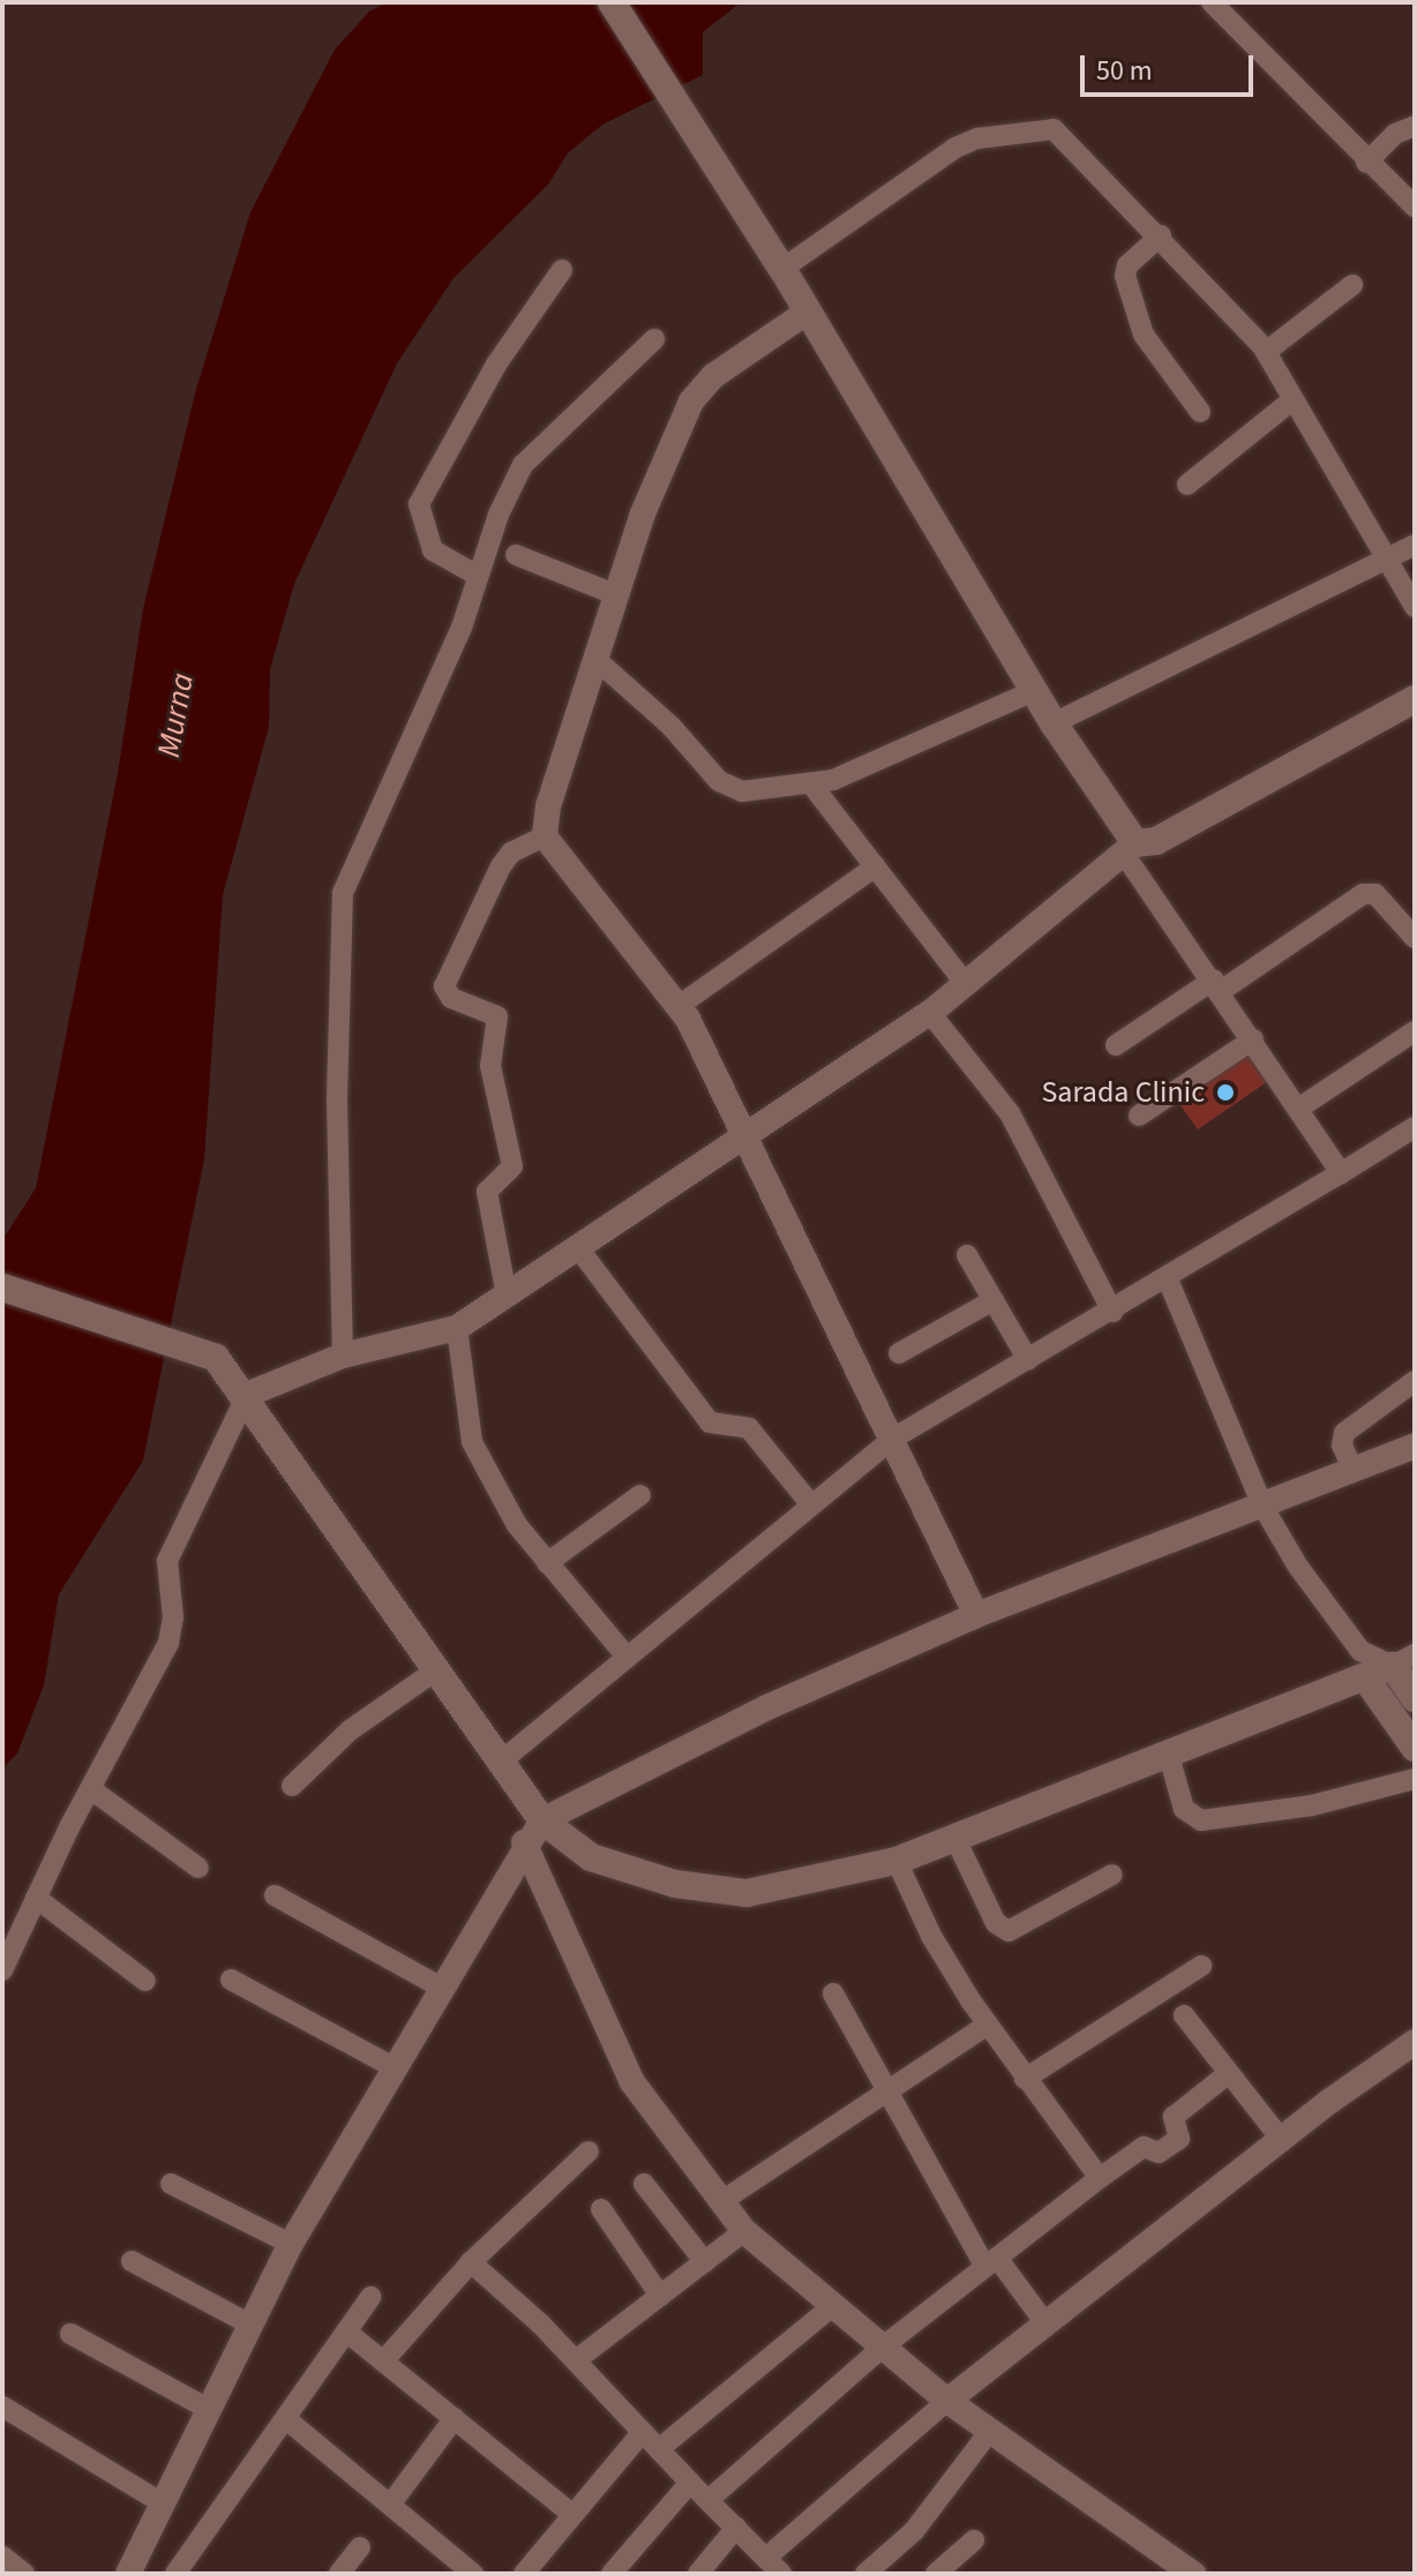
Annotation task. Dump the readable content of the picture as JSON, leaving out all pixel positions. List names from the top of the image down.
{
  "water": ["Murna"],
  "places": ["Sarada Clinic"],
  "scale_bar": "50 m"
}
